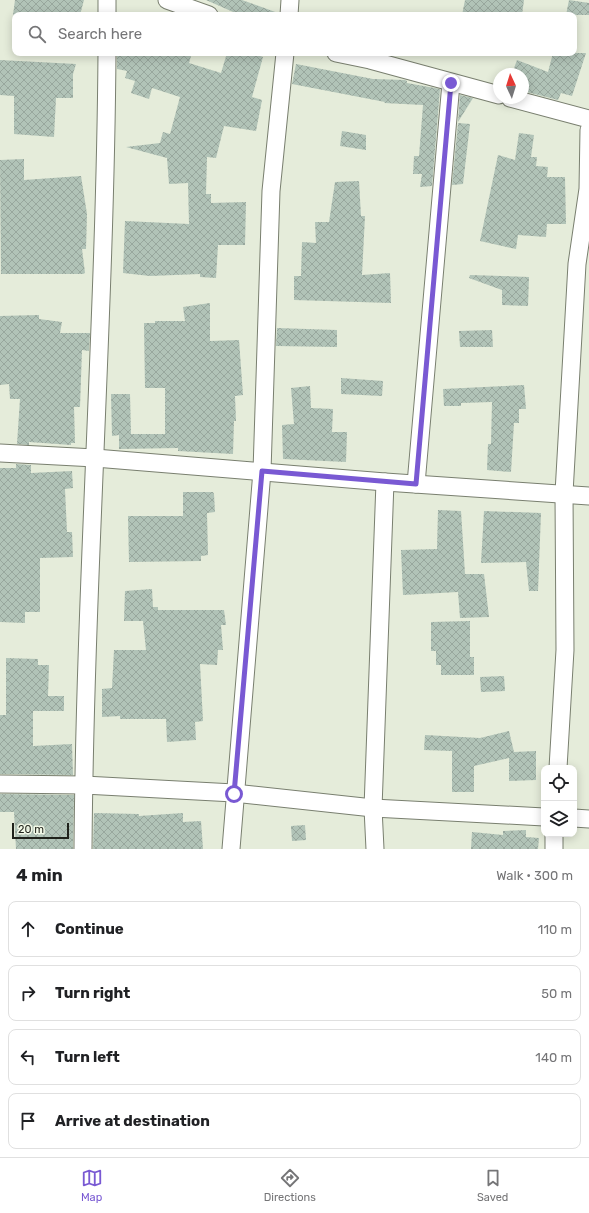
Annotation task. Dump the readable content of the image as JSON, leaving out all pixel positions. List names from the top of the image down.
{
  "scale_bar": "20 m",
  "north": "top",
  "page": {
    "search": "Search here",
    "scale": "20 m",
    "heading": ["4 min", "Walk · 300 m"],
    "list": [
      ["Continue", "110 m"],
      ["Turn right", "50 m"],
      ["Turn left", "140 m"],
      "Arrive at destination"
    ],
    "nav": ["Map", "Directions", "Saved"]
  }
}
